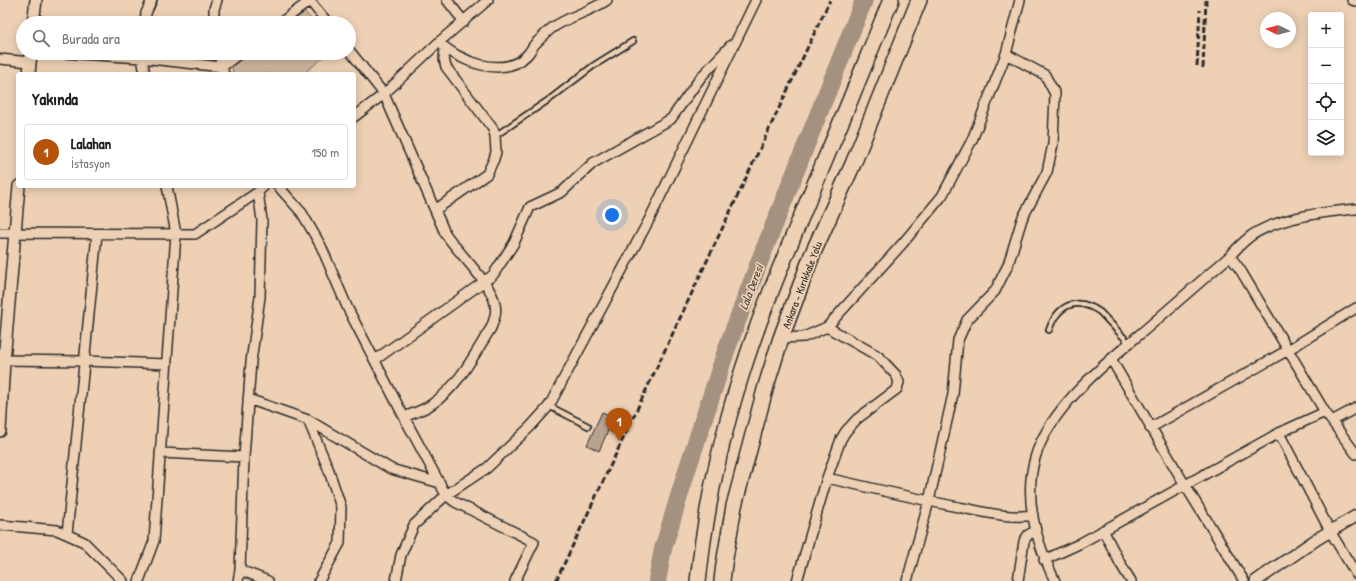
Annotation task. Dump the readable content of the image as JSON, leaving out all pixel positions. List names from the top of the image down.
{
  "streets": {
    "highway": ["Ankara - Kırıkkale Yolu"]
  },
  "water": ["Lala Deresi"],
  "north": "left",
  "page": {
    "map_buttons": ["+", "−"],
    "search": "Burada ara",
    "heading": "Yakında",
    "list": [
      {
        "mark": "1",
        "name": "Lalahan",
        "note": "İstasyon",
        "value": "150 m"
      }
    ],
    "pins": "1"
  }
}
